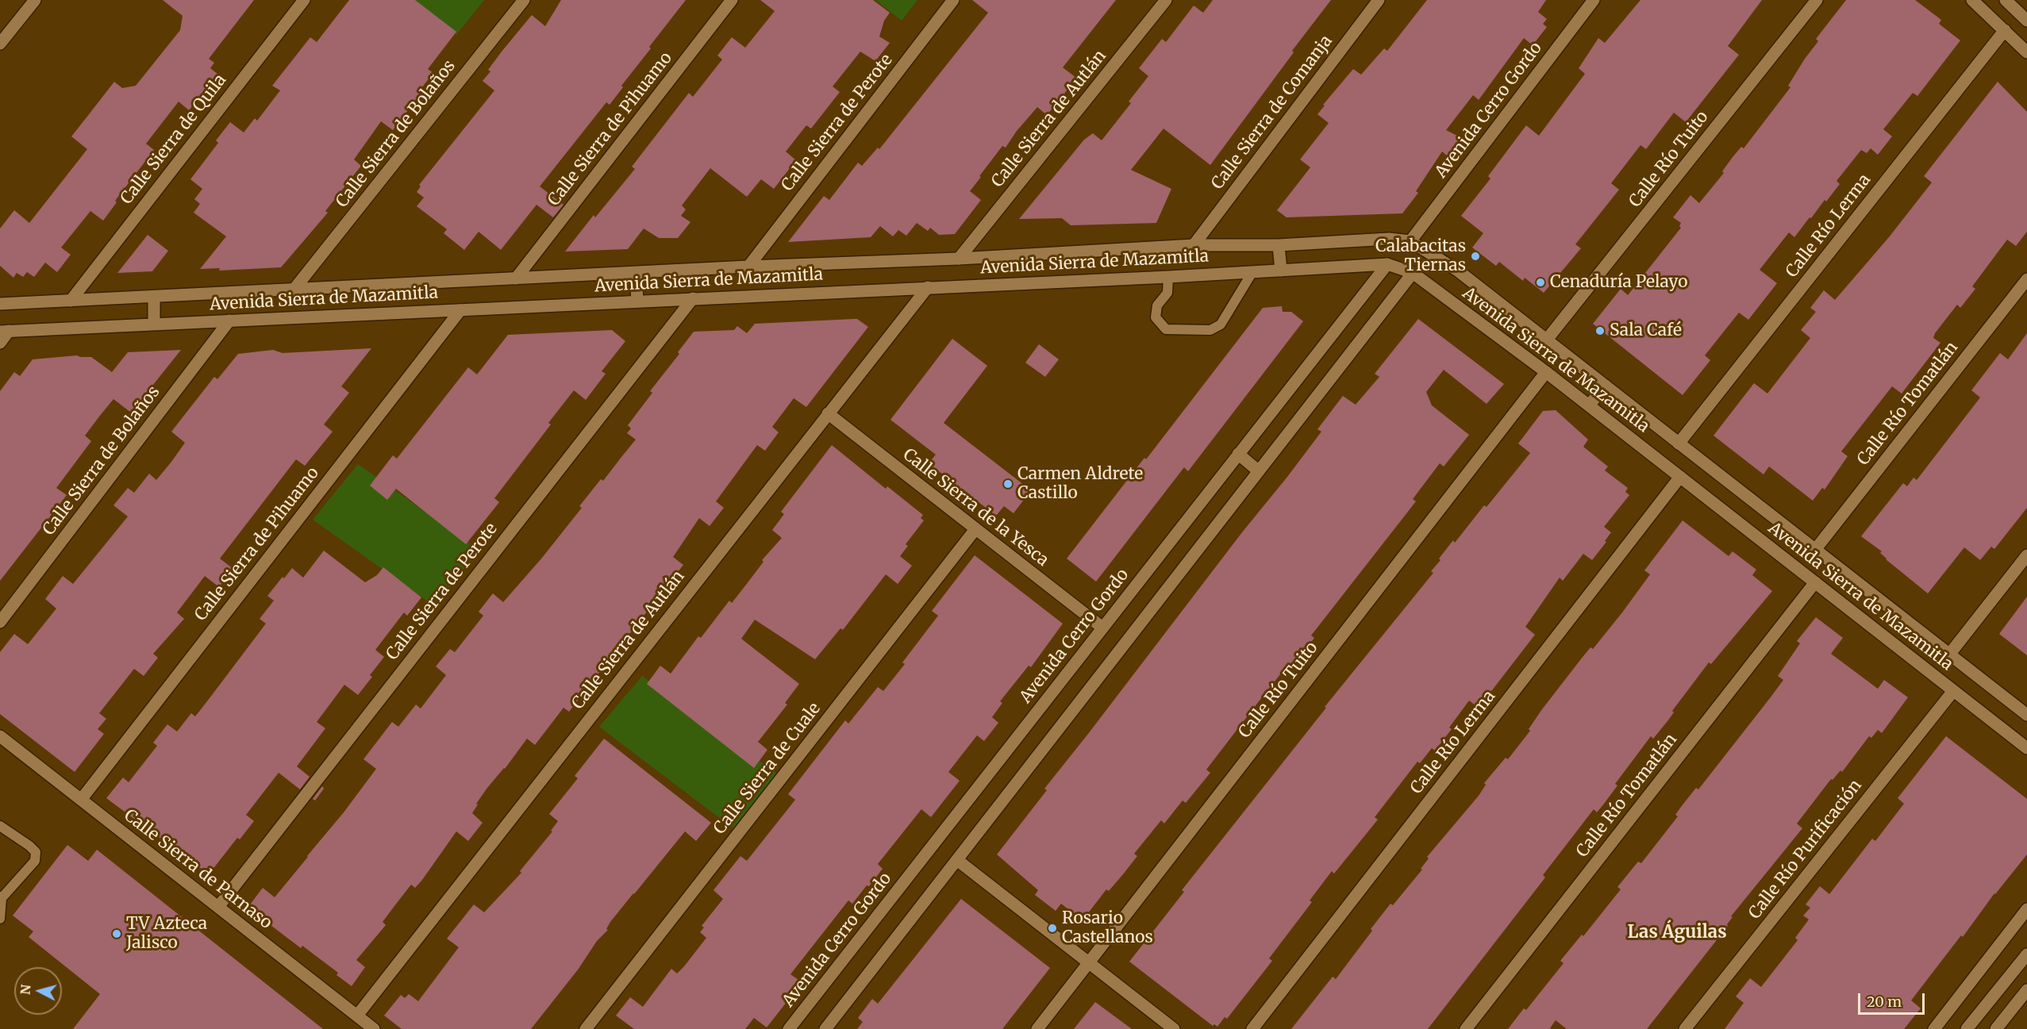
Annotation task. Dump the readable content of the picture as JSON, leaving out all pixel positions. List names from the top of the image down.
{
  "streets": {
    "street": [
      "Avenida Cerro Gordo",
      "Calle Sierra de Comanja",
      "Calle Sierra de Autlán",
      "Calle Sierra de Perote",
      "Calle Sierra de Pihuamo",
      "Calle Sierra de Bolaños",
      "Calle Sierra de Quila",
      "Calle Río Tuito",
      "Calle Río Lerma",
      "Avenida Sierra de Mazamitla",
      "Calle Río Tomatlán",
      "Calle Sierra de la Yesca",
      "Calle Sierra de Cuale",
      "Calle Río Purificación",
      "Calle Sierra de Parnaso"
    ]
  },
  "crossings": [
    ["Avenida Cerro Gordo", "Avenida Sierra de Mazamitla"],
    ["Avenida Cerro Gordo", "Calle Sierra de la Yesca"],
    ["Calle Sierra de Comanja", "Avenida Sierra de Mazamitla"],
    ["Calle Sierra de Autlán", "Avenida Sierra de Mazamitla"],
    ["Calle Sierra de Autlán", "Calle Sierra de la Yesca"],
    ["Calle Sierra de Autlán", "Calle Sierra de Parnaso"],
    ["Calle Sierra de Perote", "Avenida Sierra de Mazamitla"],
    ["Calle Sierra de Perote", "Calle Sierra de Parnaso"],
    ["Calle Sierra de Pihuamo", "Avenida Sierra de Mazamitla"],
    ["Calle Sierra de Pihuamo", "Calle Sierra de Parnaso"],
    ["Calle Sierra de Bolaños", "Avenida Sierra de Mazamitla"],
    ["Calle Sierra de Quila", "Avenida Sierra de Mazamitla"],
    ["Calle Río Tuito", "Avenida Sierra de Mazamitla"],
    ["Calle Río Lerma", "Avenida Sierra de Mazamitla"],
    ["Avenida Sierra de Mazamitla", "Calle Río Tomatlán"],
    ["Avenida Sierra de Mazamitla", "Calle Río Purificación"],
    ["Calle Sierra de la Yesca", "Calle Sierra de Cuale"]
  ],
  "districts": ["Las Águilas"],
  "places": [
    "Calabacitas Tiernas",
    "Cenaduría Pelayo",
    "Sala Café",
    "Carmen Aldrete Castillo",
    "Rosario Castellanos",
    "TV Azteca Jalisco"
  ],
  "scale_bar": "20 m",
  "north": "left"
}
